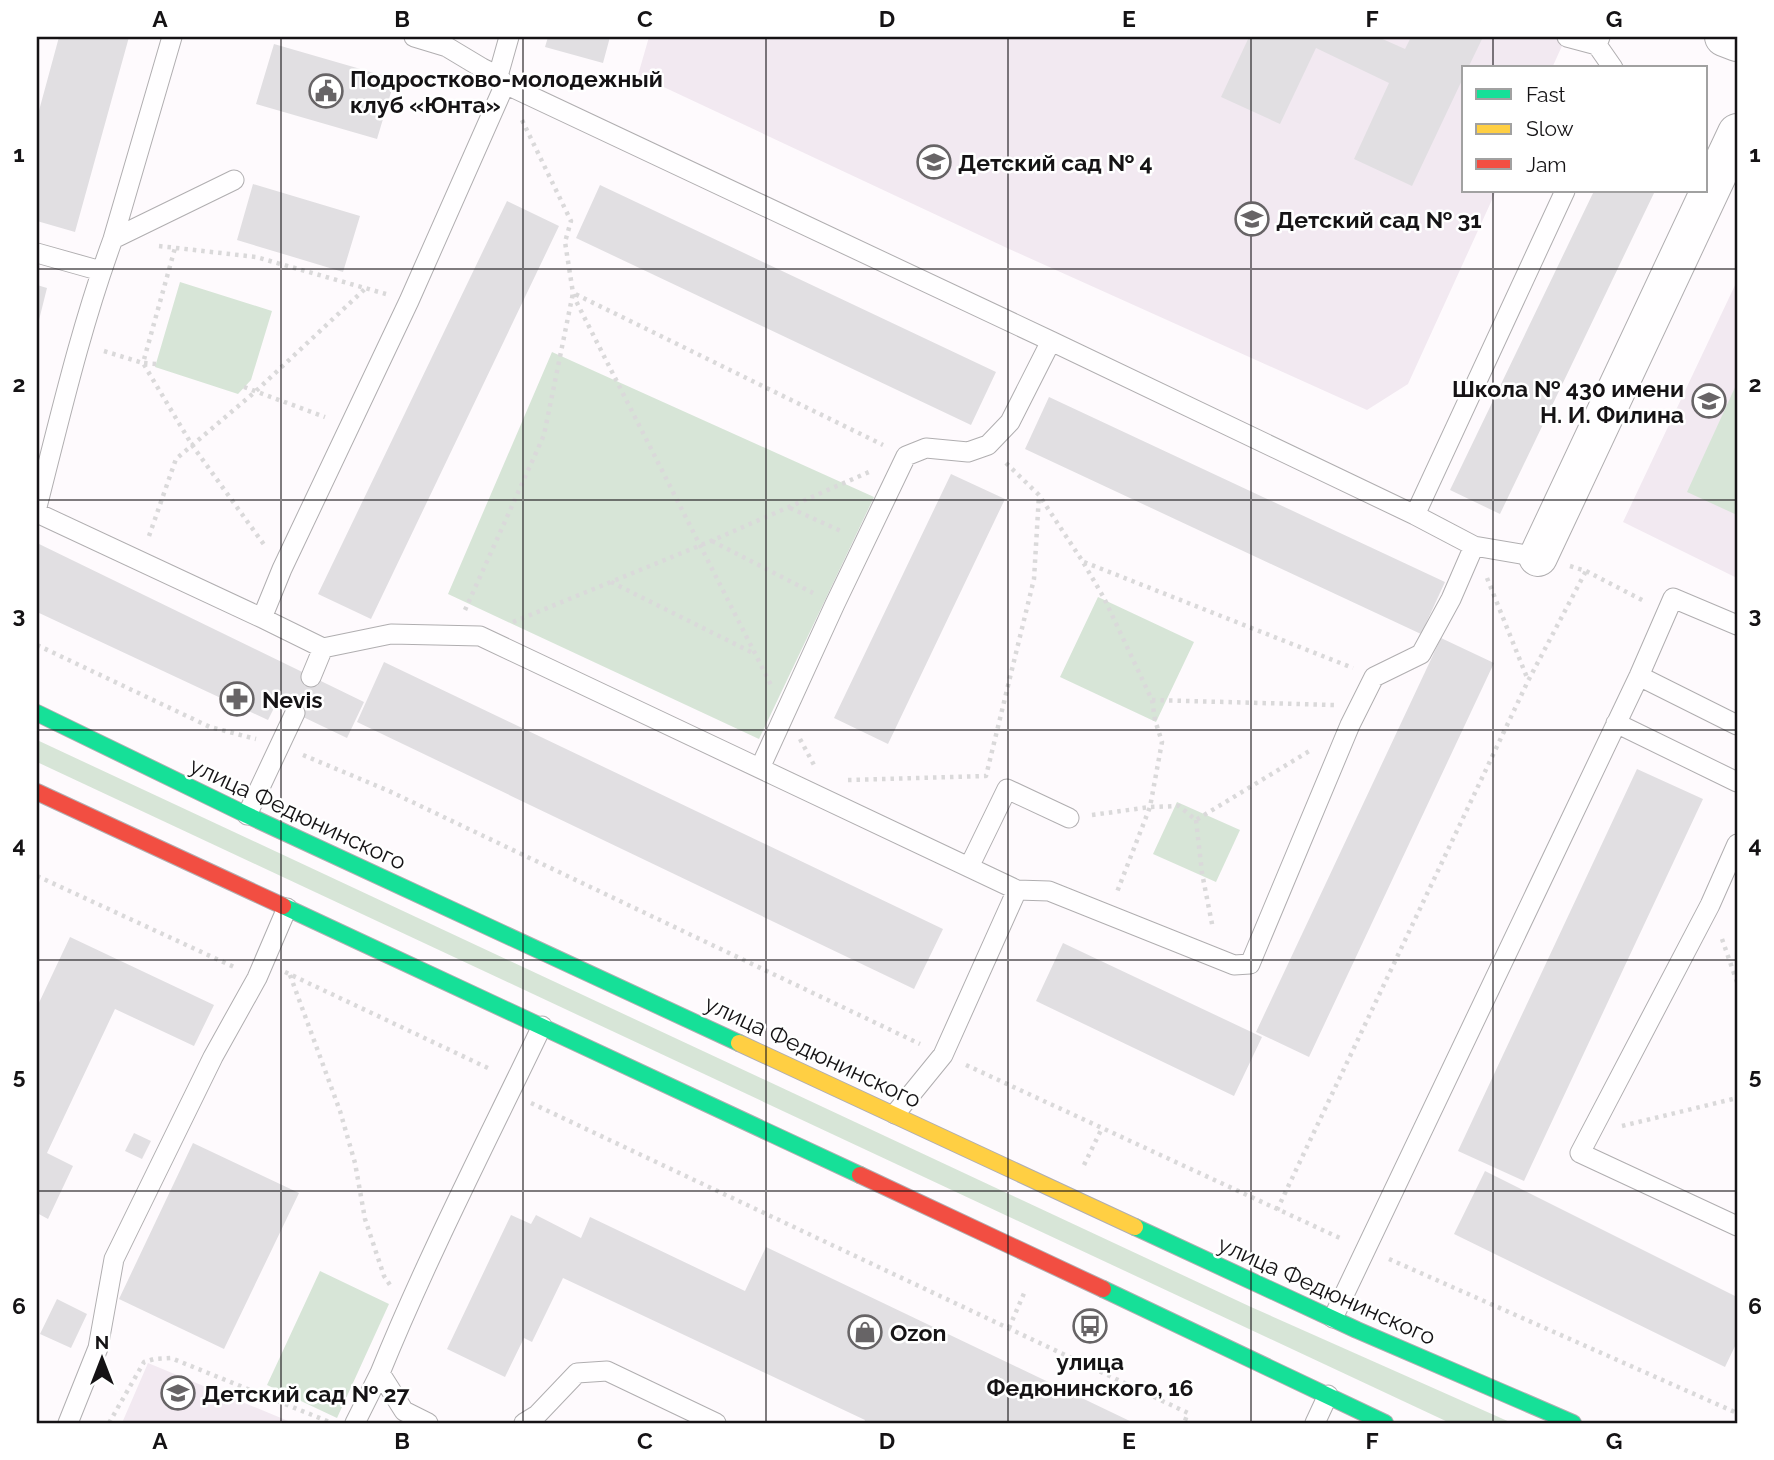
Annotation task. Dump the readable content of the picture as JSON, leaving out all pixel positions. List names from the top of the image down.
{
  "streets": {
    "main road": ["улица Федюнинского"]
  },
  "places": {
    "public building": ["Подростково-молодежный клуб «Юнта»"],
    "school or university": [
      "Детский сад № 4",
      "Детский сад № 31",
      "Школа № 430 имени Н. И. Филина",
      "Детский сад № 27"
    ],
    "pharmacy": ["Nevis"],
    "bus stop": ["улица Федюнинского, 16"],
    "shop": ["Ozon"]
  },
  "legend": ["Fast", "Slow", "Jam"],
  "north": "top",
  "grid": {
    "columns": [
      "A",
      "B",
      "C",
      "D",
      "E",
      "F",
      "G"
    ],
    "rows": [
      "1",
      "2",
      "3",
      "4",
      "5",
      "6"
    ]
  }
}
